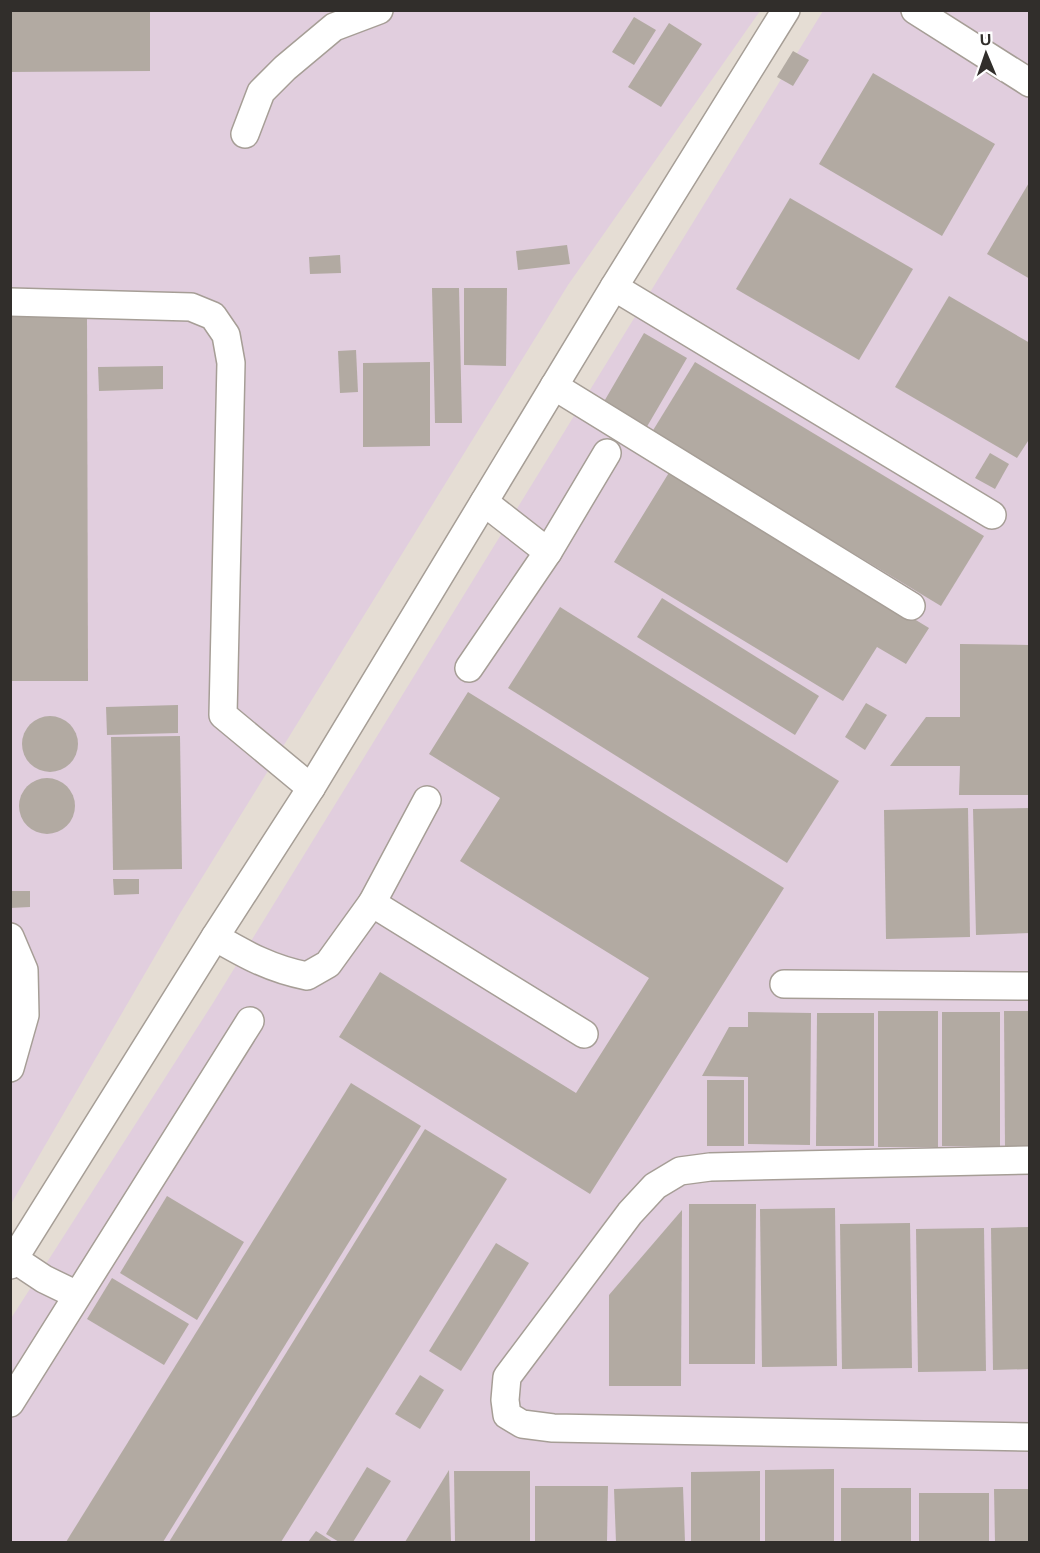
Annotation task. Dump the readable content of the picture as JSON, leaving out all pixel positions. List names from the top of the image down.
{
  "north": "top"
}
